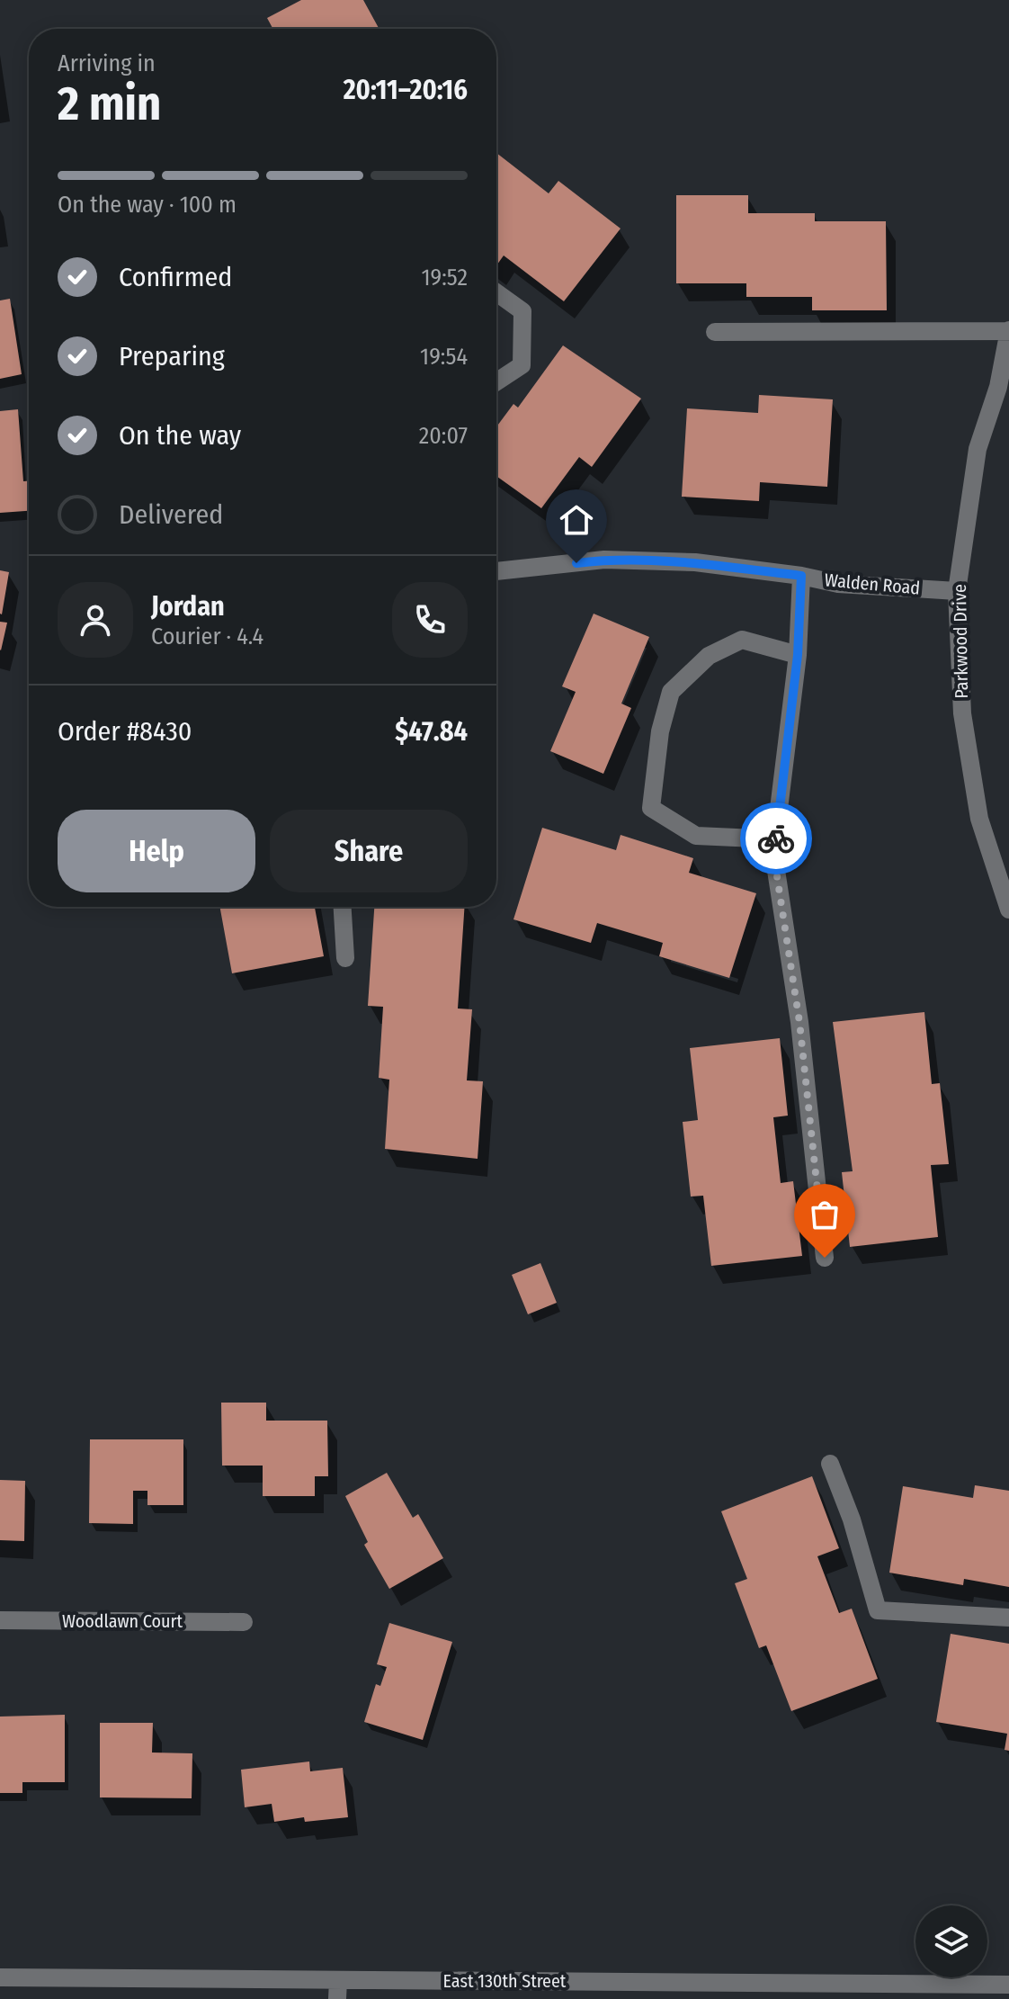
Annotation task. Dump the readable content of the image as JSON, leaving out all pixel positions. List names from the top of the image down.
{
  "streets": {
    "street": [
      "Walden Road",
      "Parkwood Drive",
      "Woodlawn Court",
      "East 130th Street"
    ]
  },
  "crossings": [
    ["Walden Road", "Parkwood Drive"]
  ],
  "page": {
    "heading": ["2 min", "Arriving in", "20:11–20:16"],
    "panel": [
      "Jordan",
      "Courier · 4.4",
      "Order #8430",
      "$47.84"
    ],
    "bar": "On the way · 100 m",
    "list": [
      ["Confirmed", "19:52"],
      ["Preparing", "19:54"],
      ["On the way", "20:07"],
      "Delivered"
    ],
    "buttons": ["Help", "Share"]
  }
}
